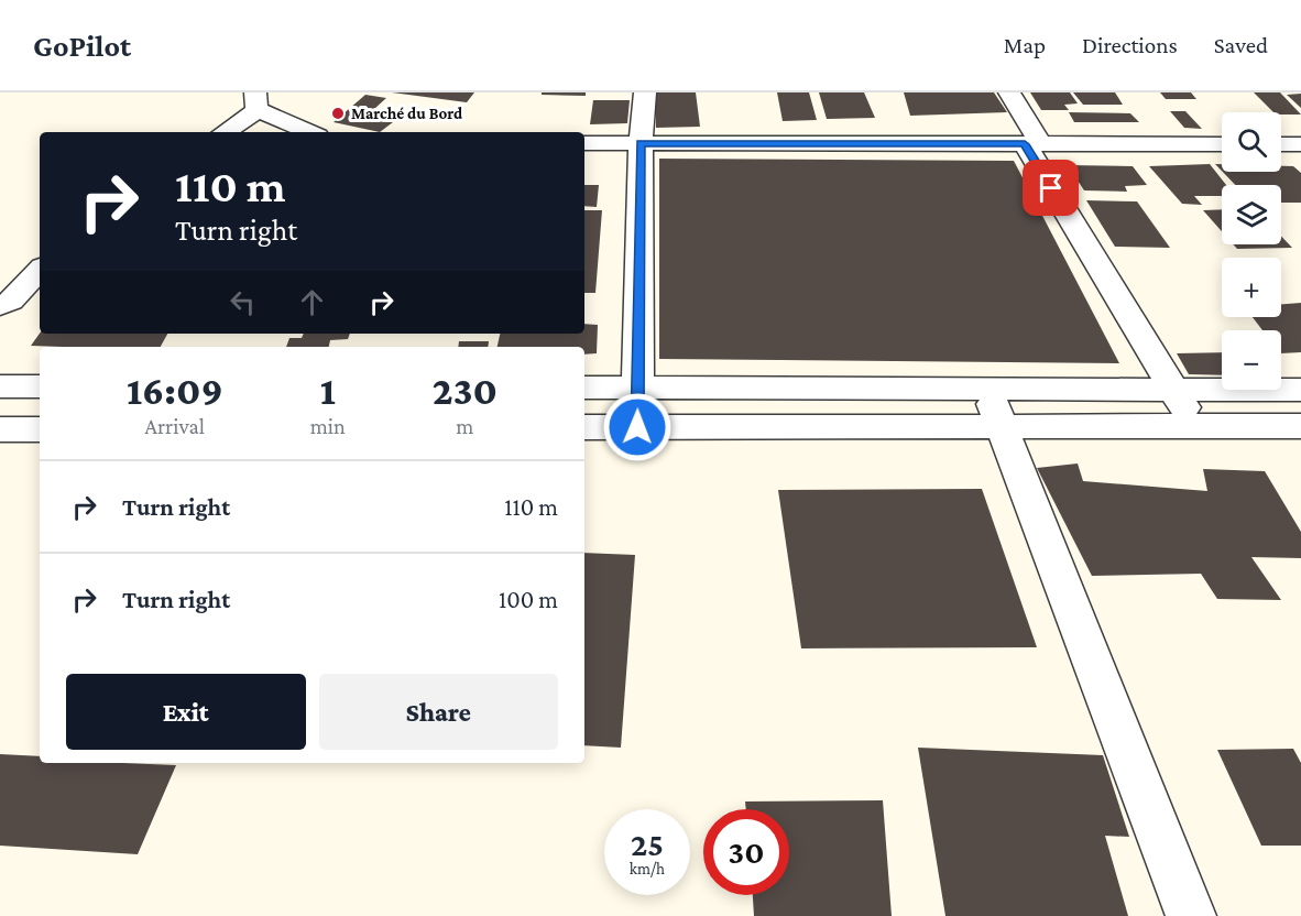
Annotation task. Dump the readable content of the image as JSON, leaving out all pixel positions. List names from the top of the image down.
{
  "places": ["Marché du Bord"],
  "page": {
    "header": "GoPilot",
    "nav": ["Map", "Directions", "Saved"],
    "map_buttons": ["+", "−"],
    "turn": ["110 m", "Turn right"],
    "eta": [
      "16:09",
      "Arrival",
      "1",
      "min",
      "230",
      "m"
    ],
    "list": [
      {
        "name": "Turn right",
        "value": "110 m"
      },
      {
        "name": "Turn right",
        "value": "100 m"
      }
    ],
    "buttons": ["Exit", "Share"],
    "speed": "25 km/h",
    "limit": "30"
  }
}
